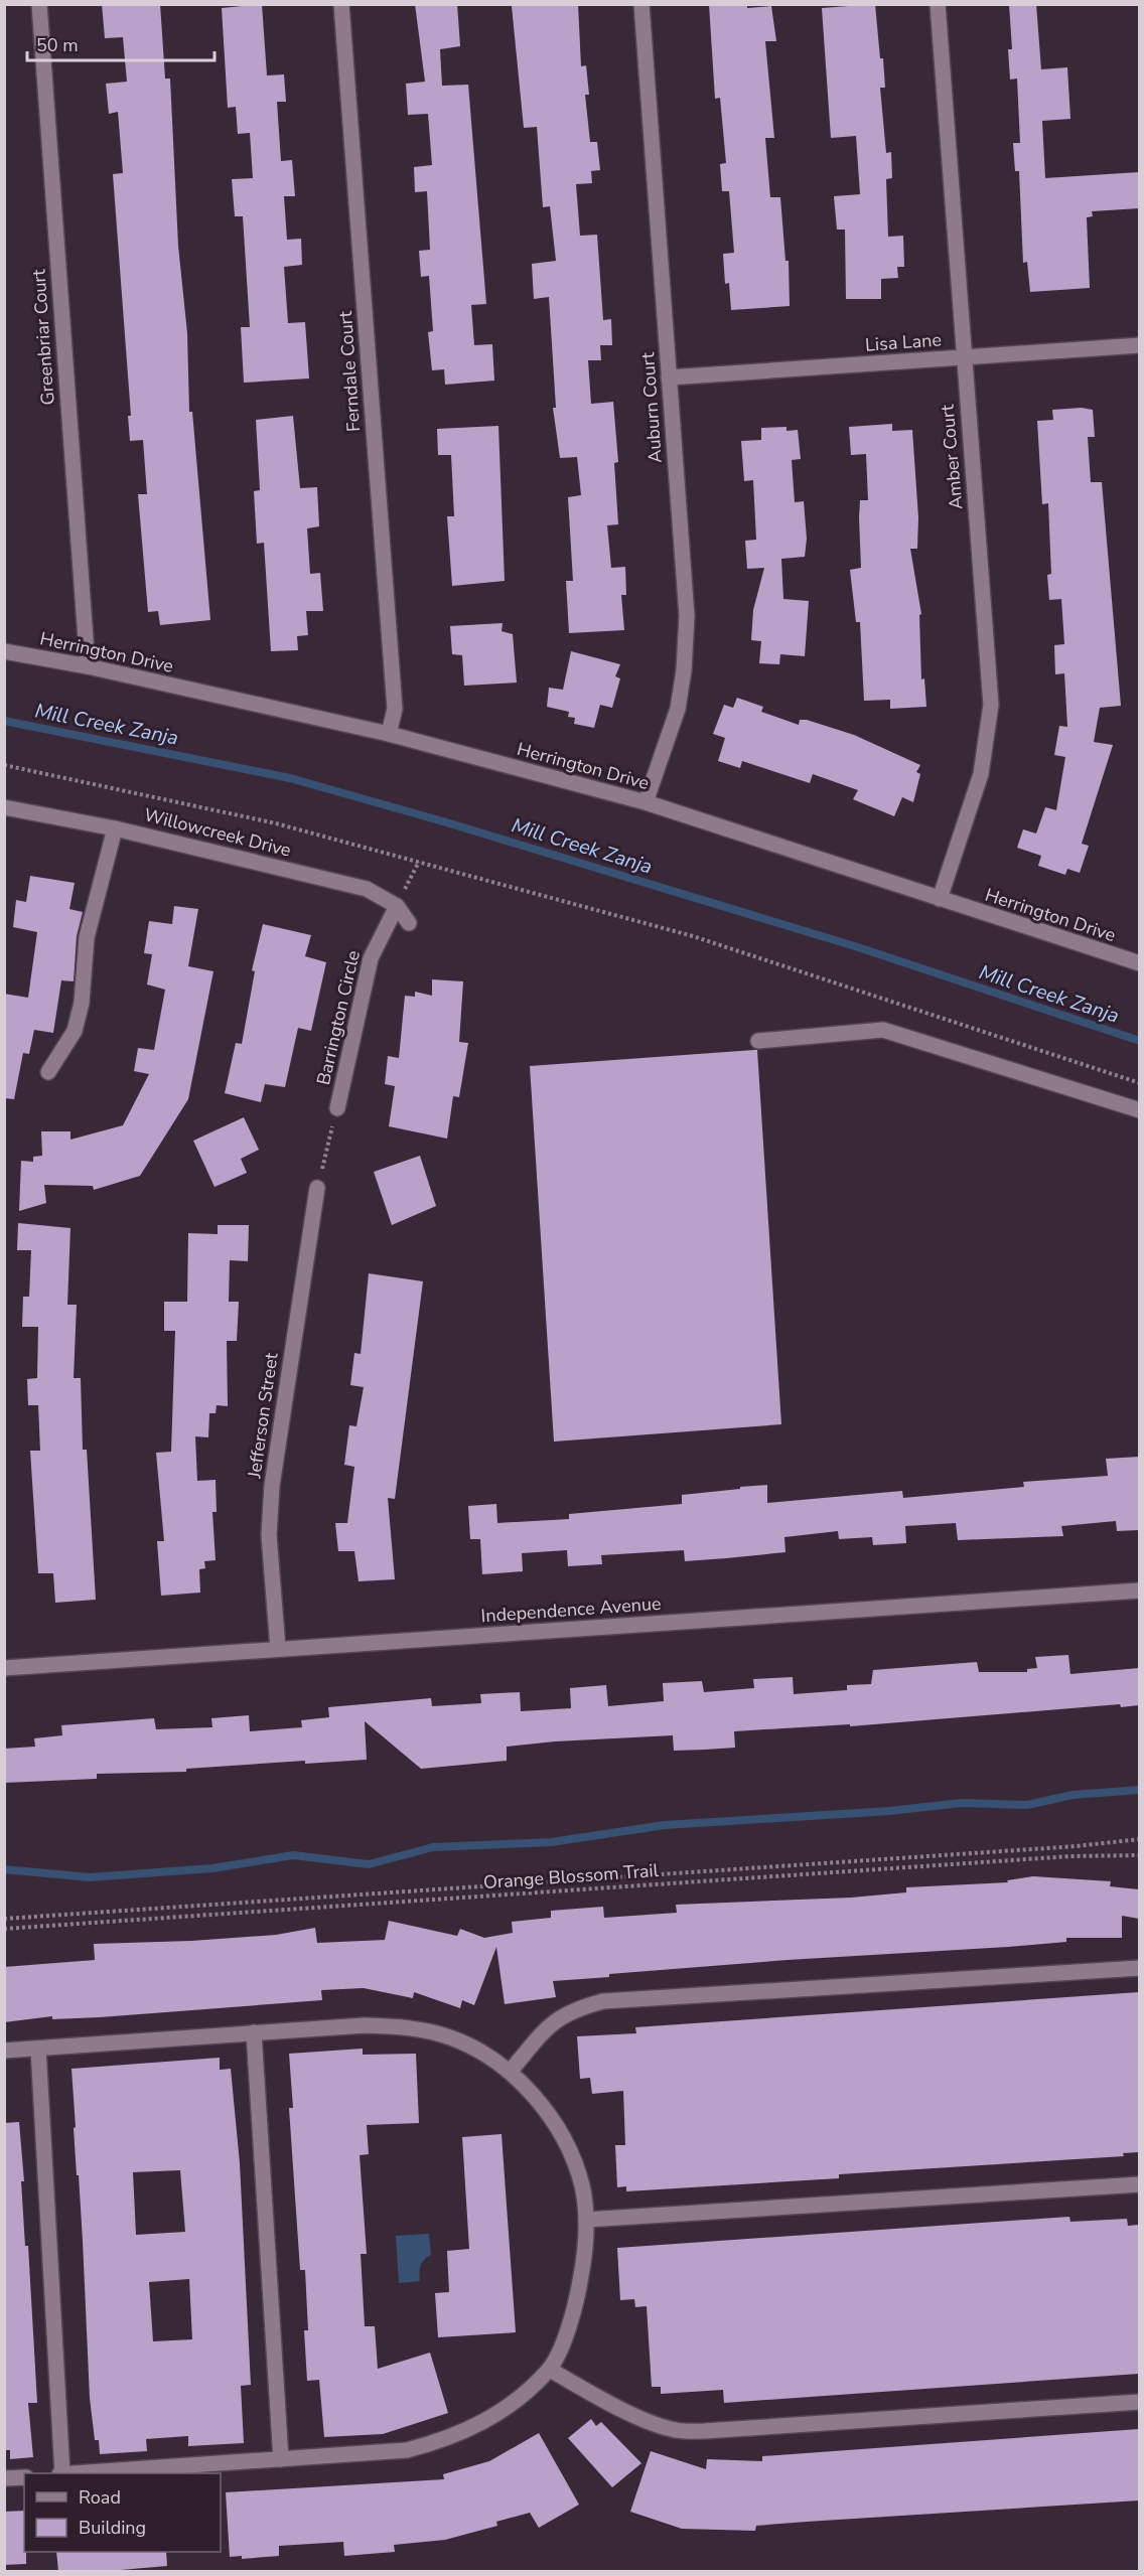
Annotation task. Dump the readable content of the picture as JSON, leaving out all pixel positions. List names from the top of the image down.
{
  "streets": {
    "street": [
      "Greenbriar Court",
      "Lisa Lane",
      "Ferndale Court",
      "Auburn Court",
      "Amber Court",
      "Herrington Drive",
      "Willowcreek Drive",
      "Barrington Circle",
      "Jefferson Street",
      "Independence Avenue"
    ],
    "path": ["Orange Blossom Trail"]
  },
  "crossings": [
    ["Greenbriar Court", "Herrington Drive"],
    ["Lisa Lane", "Auburn Court"],
    ["Lisa Lane", "Amber Court"],
    ["Ferndale Court", "Herrington Drive"],
    ["Auburn Court", "Herrington Drive"],
    ["Amber Court", "Herrington Drive"],
    ["Willowcreek Drive", "Barrington Circle"],
    ["Jefferson Street", "Independence Avenue"]
  ],
  "water": ["Mill Creek Zanja"],
  "legend": ["Road", "Building"],
  "scale_bar": "50 m"
}
